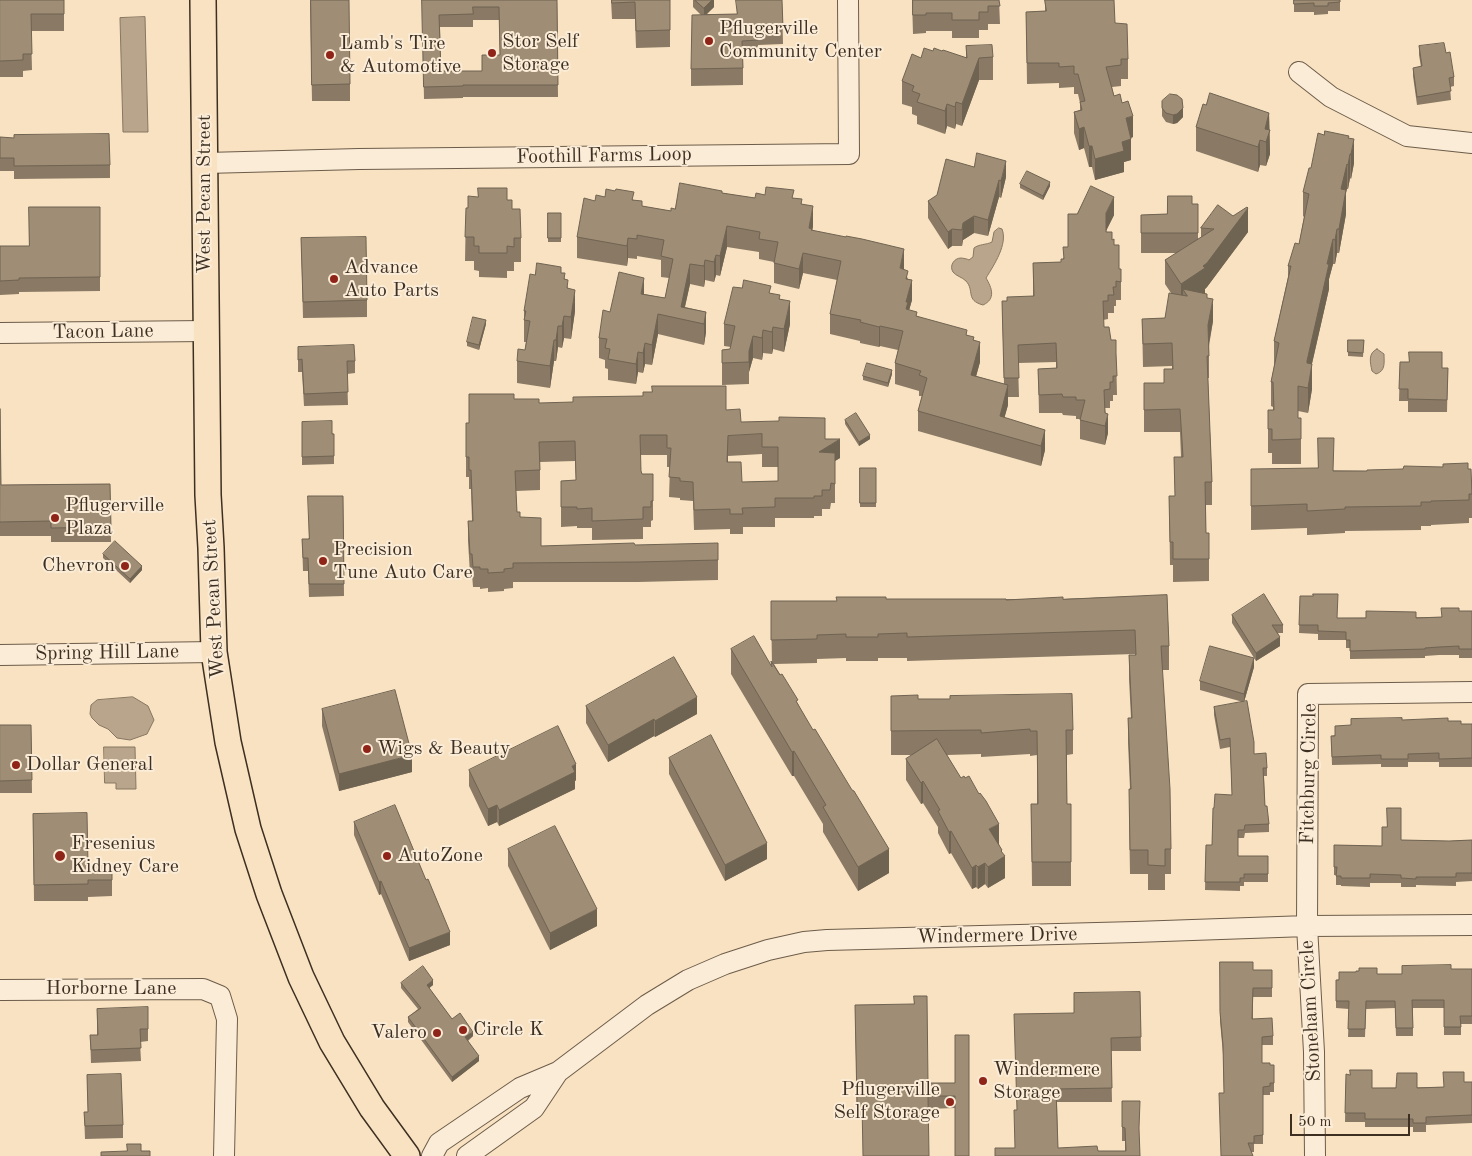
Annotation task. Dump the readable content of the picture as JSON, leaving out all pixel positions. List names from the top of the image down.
{
  "streets": {
    "main road": ["West Pecan Street"],
    "street": [
      "Foothill Farms Loop",
      "Tacon Lane",
      "Spring Hill Lane",
      "Fitchburg Circle",
      "Windermere Drive",
      "Horborne Lane",
      "Stoneham Circle"
    ]
  },
  "crossings": [
    ["Foothill Farms Loop", "West Pecan Street"],
    ["West Pecan Street", "Tacon Lane"],
    ["West Pecan Street", "Spring Hill Lane"],
    ["Fitchburg Circle", "Windermere Drive"],
    ["Fitchburg Circle", "Stoneham Circle"],
    ["Windermere Drive", "Stoneham Circle"]
  ],
  "places": [
    "Pflugerville Community Center",
    "Stor Self Storage",
    "Lamb's Tire & Automotive",
    "Advance Auto Parts",
    "Pflugerville Plaza",
    "Precision Tune Auto Care",
    "Chevron",
    "Wigs & Beauty",
    "Dollar General",
    "Fresenius Kidney Care",
    "AutoZone",
    "Circle K",
    "Valero",
    "Windermere Storage",
    "Pflugerville Self Storage"
  ],
  "scale_bar": "50 m"
}
